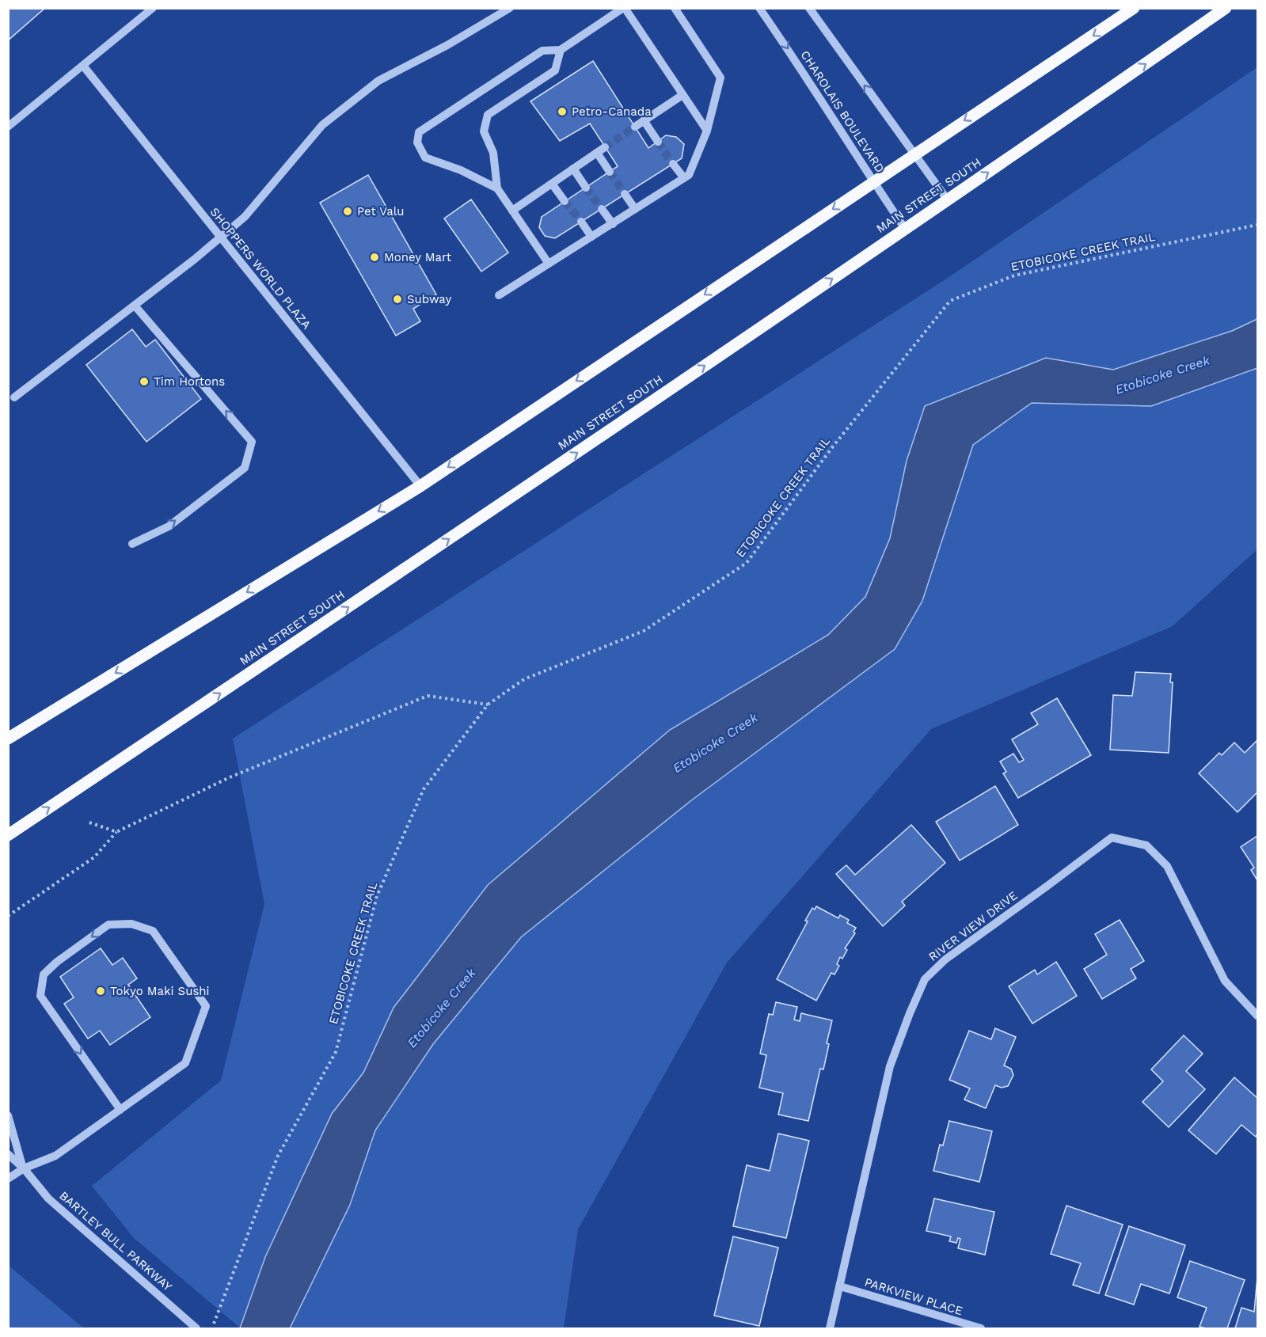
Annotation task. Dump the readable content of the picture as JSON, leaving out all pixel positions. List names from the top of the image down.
{
  "streets": {
    "main road": ["MAIN STREET SOUTH"],
    "street": [
      "CHAROLAIS BOULEVARD",
      "SHOPPERS WORLD PLAZA",
      "RIVER VIEW DRIVE",
      "BARTLEY BULL PARKWAY",
      "PARKVIEW PLACE"
    ],
    "path": ["ETOBICOKE CREEK TRAIL"]
  },
  "crossings": [
    ["CHAROLAIS BOULEVARD", "MAIN STREET SOUTH"],
    ["RIVER VIEW DRIVE", "PARKVIEW PLACE"]
  ],
  "water": ["Etobicoke Creek"],
  "places": [
    "Petro-Canada",
    "Pet Valu",
    "Money Mart",
    "Subway",
    "Tim Hortons",
    "Tokyo Maki Sushi"
  ]
}
